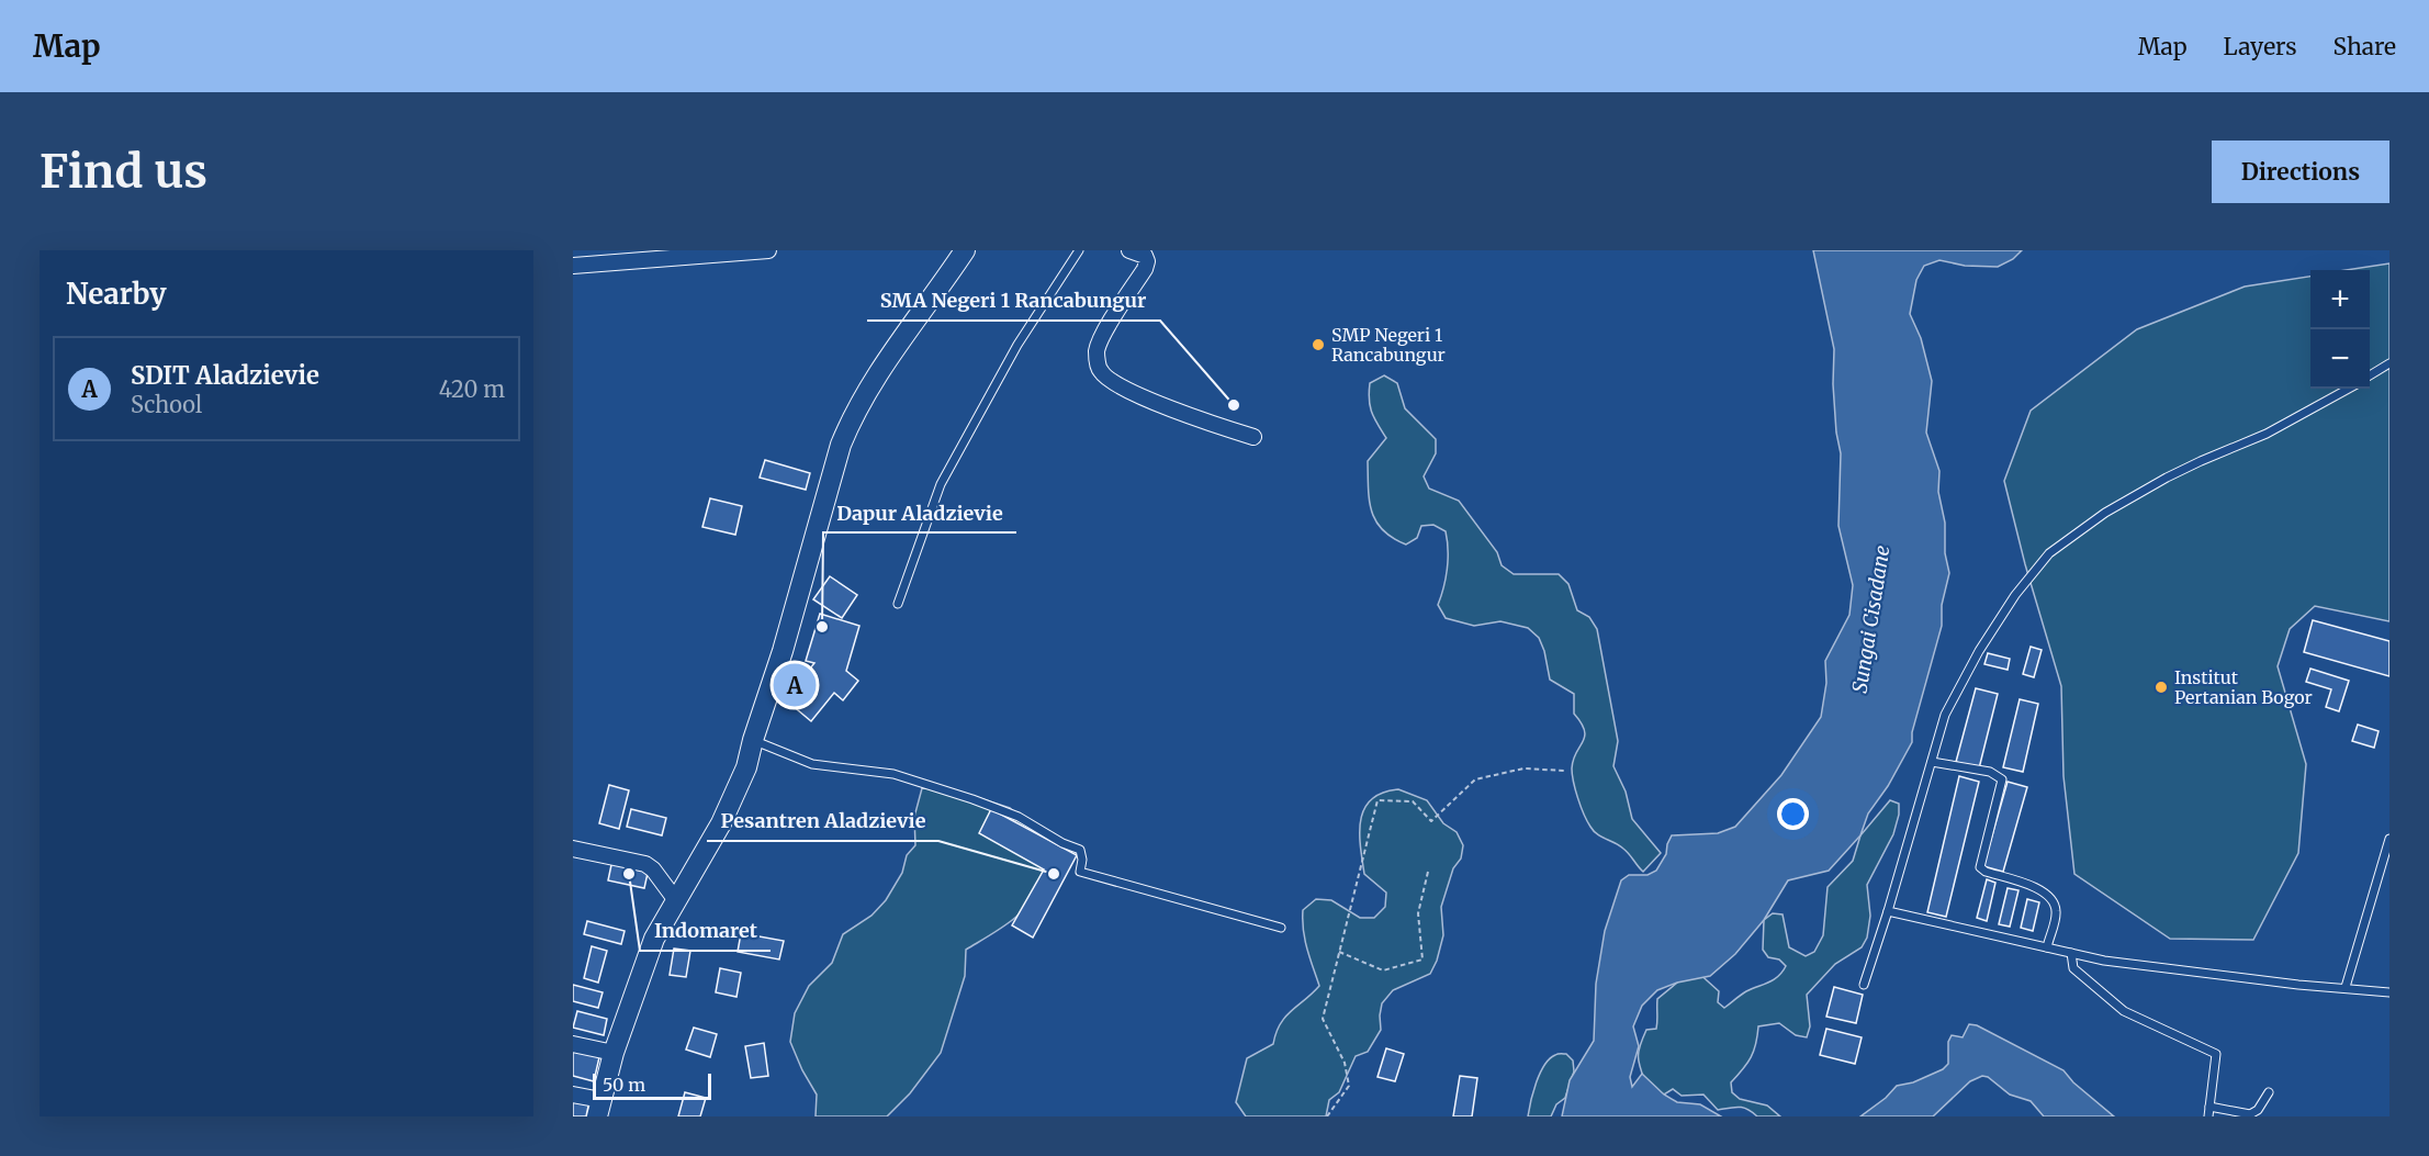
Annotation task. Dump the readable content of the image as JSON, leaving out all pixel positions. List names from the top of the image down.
{
  "water": ["Sungai Cisadane"],
  "places": [
    "SMP Negeri 1 Rancabungur",
    "SMA Negeri 1 Rancabungur",
    "Dapur Aladzievie",
    "Institut Pertanian Bogor",
    "Indomaret",
    "Pesantren Aladzievie"
  ],
  "scale_bar": "50 m",
  "page": {
    "header": "Map",
    "nav": ["Map", "Layers", "Share"],
    "buttons": "Directions",
    "title": "Find us",
    "heading": "Nearby",
    "map_buttons": ["+", "−"],
    "list": [
      {
        "mark": "A",
        "name": "SDIT Aladzievie",
        "note": "School",
        "value": "420 m"
      }
    ],
    "pins": "A",
    "scale": "50 m"
  }
}
